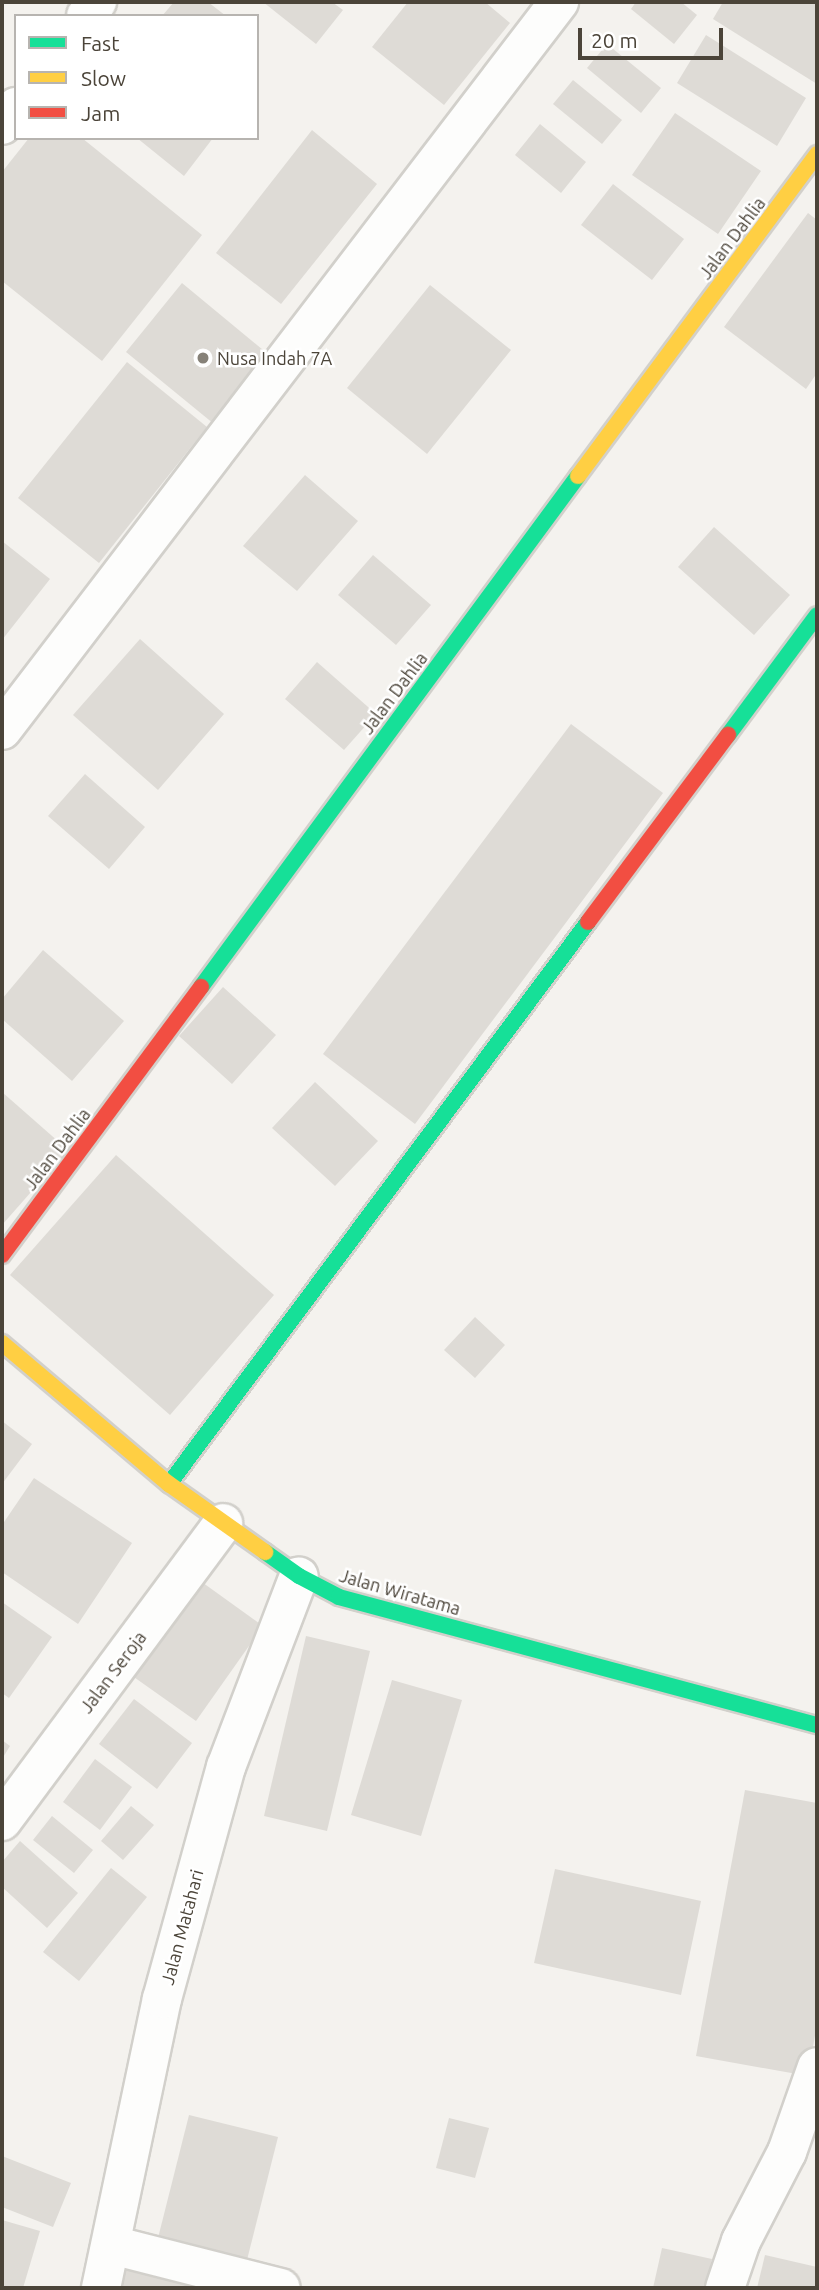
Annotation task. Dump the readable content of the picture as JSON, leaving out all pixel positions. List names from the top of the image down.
{
  "streets": {
    "street": [
      "Jalan Dahlia",
      "Jalan Wiratama",
      "Jalan Seroja",
      "Jalan Matahari"
    ]
  },
  "crossings": [
    ["Jalan Wiratama", "Jalan Seroja"],
    ["Jalan Wiratama", "Jalan Matahari"]
  ],
  "places": ["Nusa Indah 7A"],
  "legend": ["Fast", "Slow", "Jam"],
  "scale_bar": "20 m"
}
